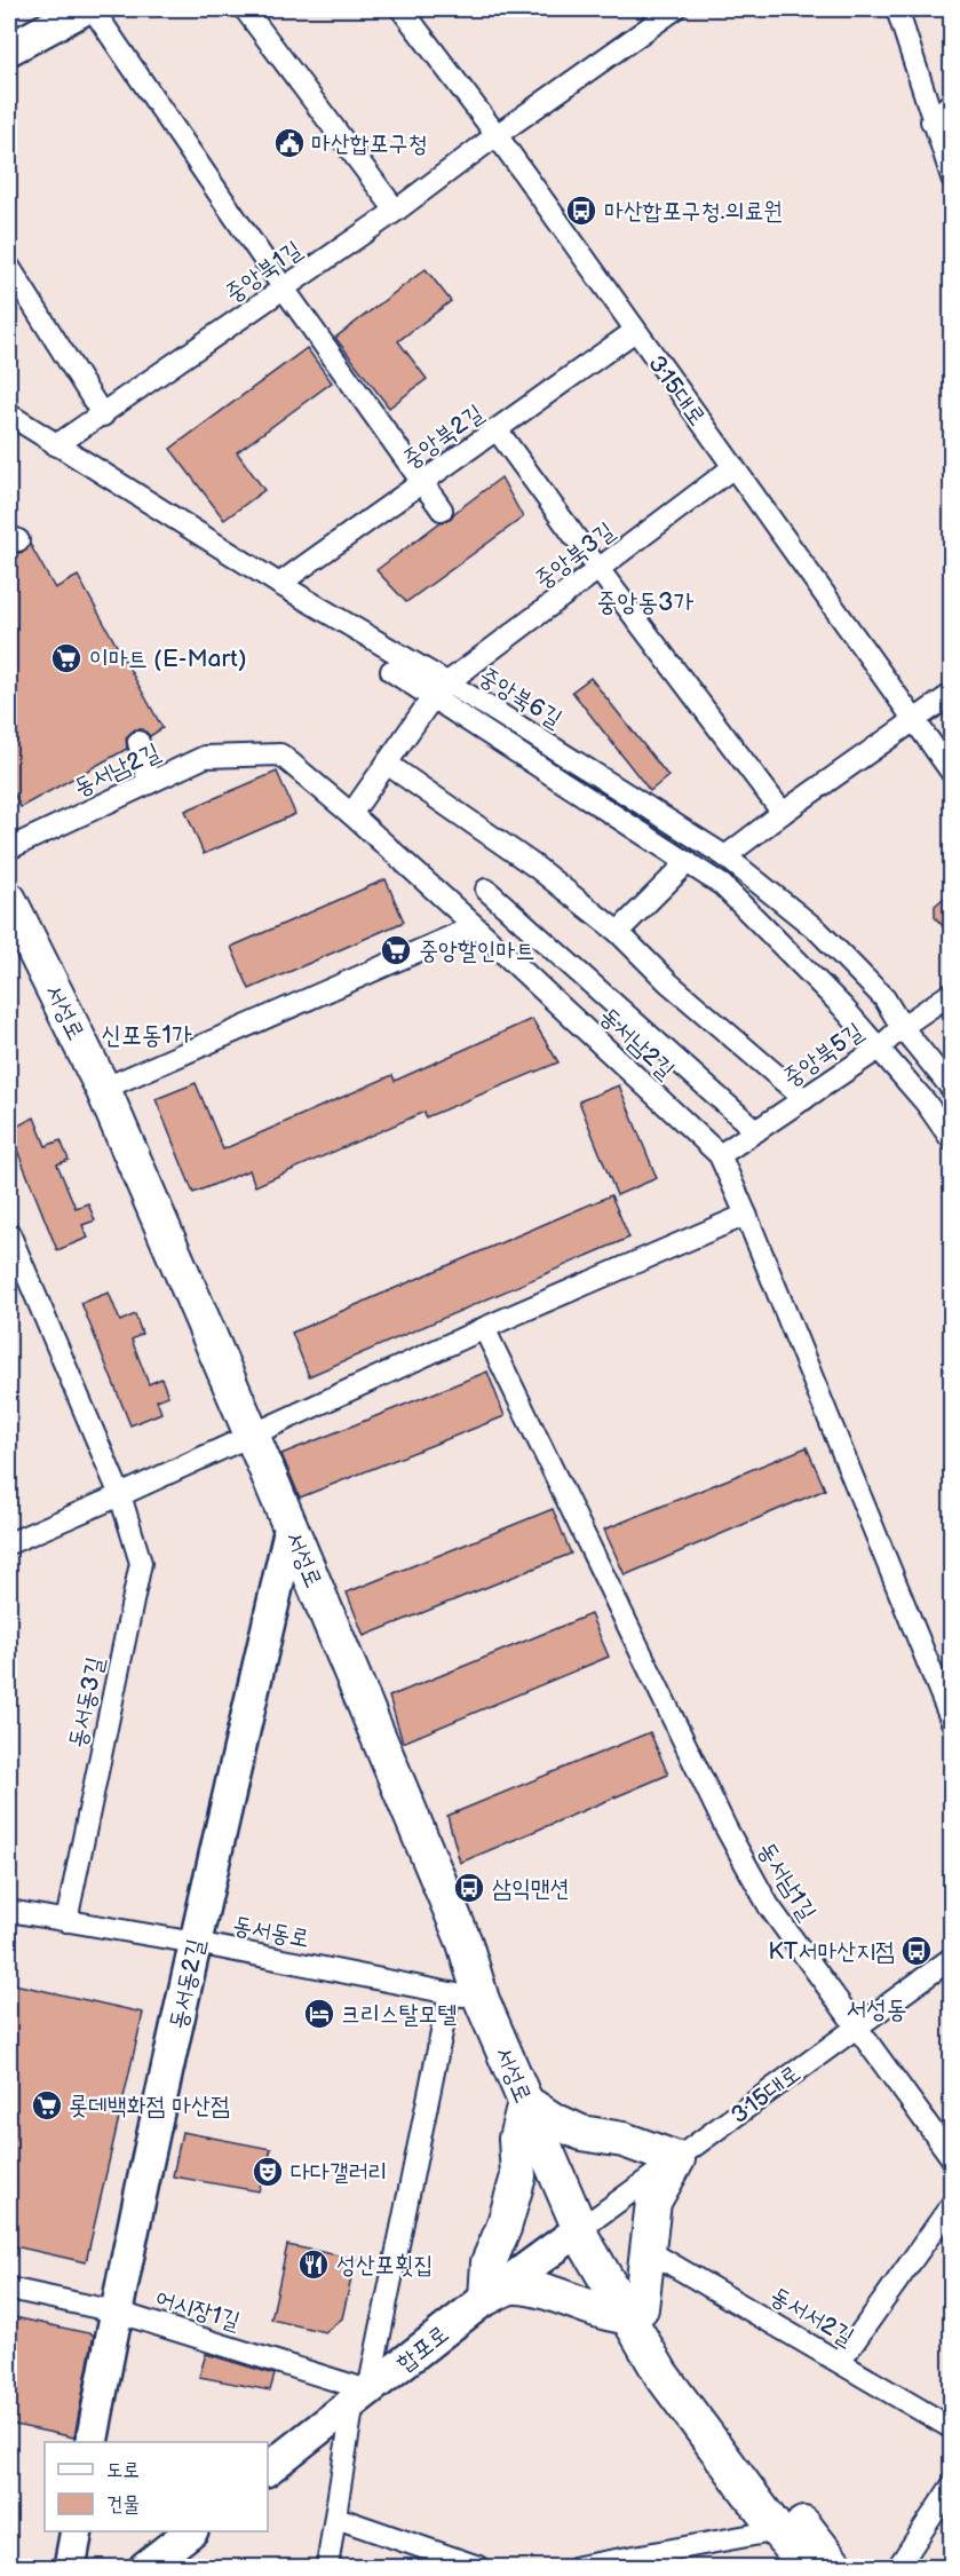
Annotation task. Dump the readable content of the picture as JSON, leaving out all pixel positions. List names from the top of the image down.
{
  "streets": {
    "main road": ["서성로", "동서동2길", "합포로"],
    "street": [
      "중앙북1길",
      "3·15대로",
      "중앙북2길",
      "중앙북3길",
      "중앙북6길",
      "동서남2길",
      "중앙북5길",
      "동서동3길",
      "동서남1길",
      "동서동로",
      "어시장1길",
      "동서서2길"
    ]
  },
  "crossings": [
    ["중앙북1길", "3·15대로"],
    ["중앙북1길", "중앙북6길"],
    ["3·15대로", "중앙북2길"],
    ["3·15대로", "중앙북3길"],
    ["3·15대로", "서성로"],
    ["3·15대로", "동서남1길"],
    ["3·15대로", "합포로"],
    ["중앙북2길", "중앙북6길"],
    ["중앙북3길", "중앙북6길"],
    ["중앙북3길", "동서남2길"],
    ["중앙북6길", "중앙북5길"],
    ["동서남2길", "중앙북5길"],
    ["서성로", "동서동로"],
    ["서성로", "동서동2길"],
    ["서성로", "합포로"],
    ["동서동3길", "동서동로"],
    ["동서동로", "동서동2길"],
    ["동서동2길", "어시장1길"],
    ["어시장1길", "합포로"]
  ],
  "districts": ["중앙동3가", "신포동1가", "서성동"],
  "places": {
    "public building": ["마산합포구청"],
    "bus stop": ["마산합포구청.의료원", "삼익맨션", "KT서마산지점"],
    "supermarket": ["이마트 (E-Mart)", "중앙할인마트", "롯데백화점 마산점"],
    "hotel": ["크리스탈모텔"],
    "theatre": ["다다갤러리"],
    "restaurant": ["성산포횟집"]
  },
  "legend": ["도로", "건물"]
}
